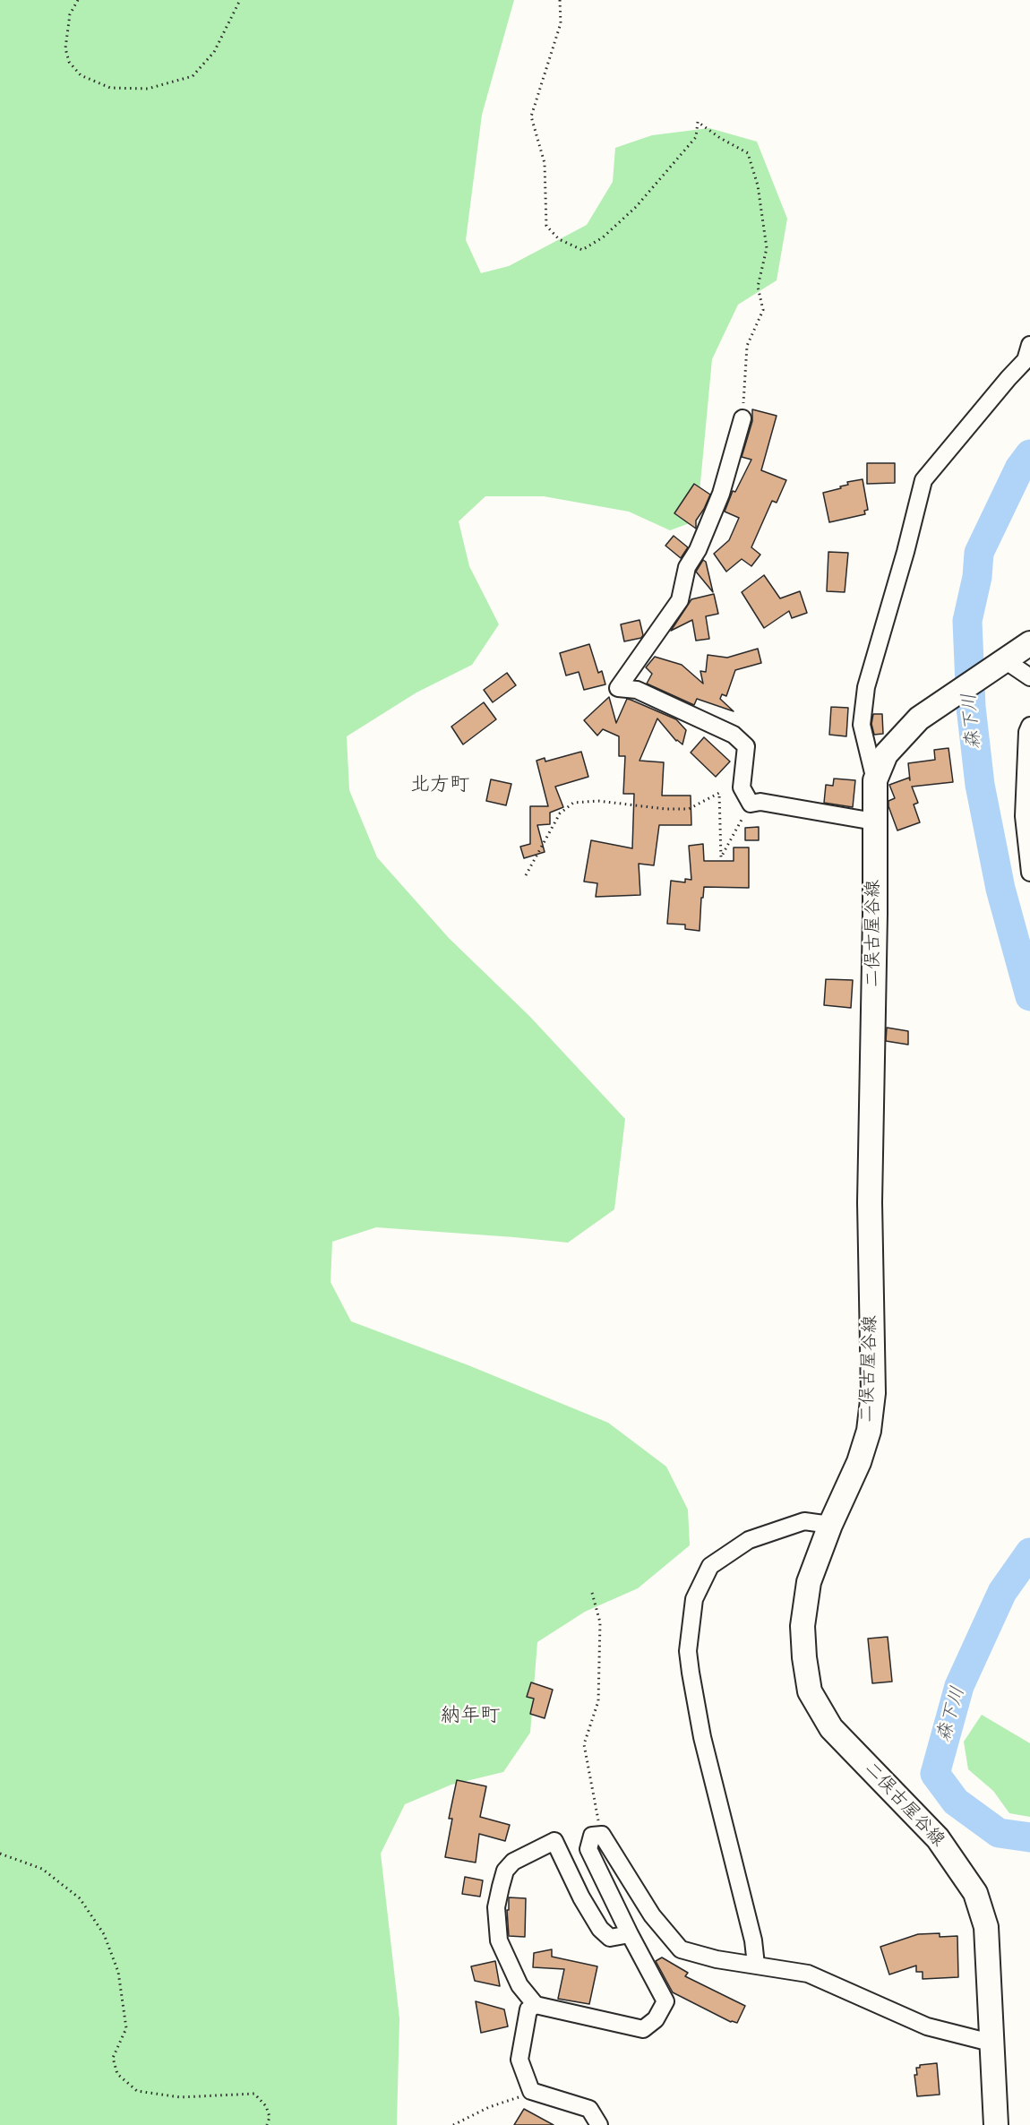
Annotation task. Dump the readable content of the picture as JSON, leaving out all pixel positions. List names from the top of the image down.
{
  "streets": {
    "main road": ["二俣古屋谷線"]
  },
  "districts": ["北方町", "納年町"],
  "water": ["森下川"]
}
